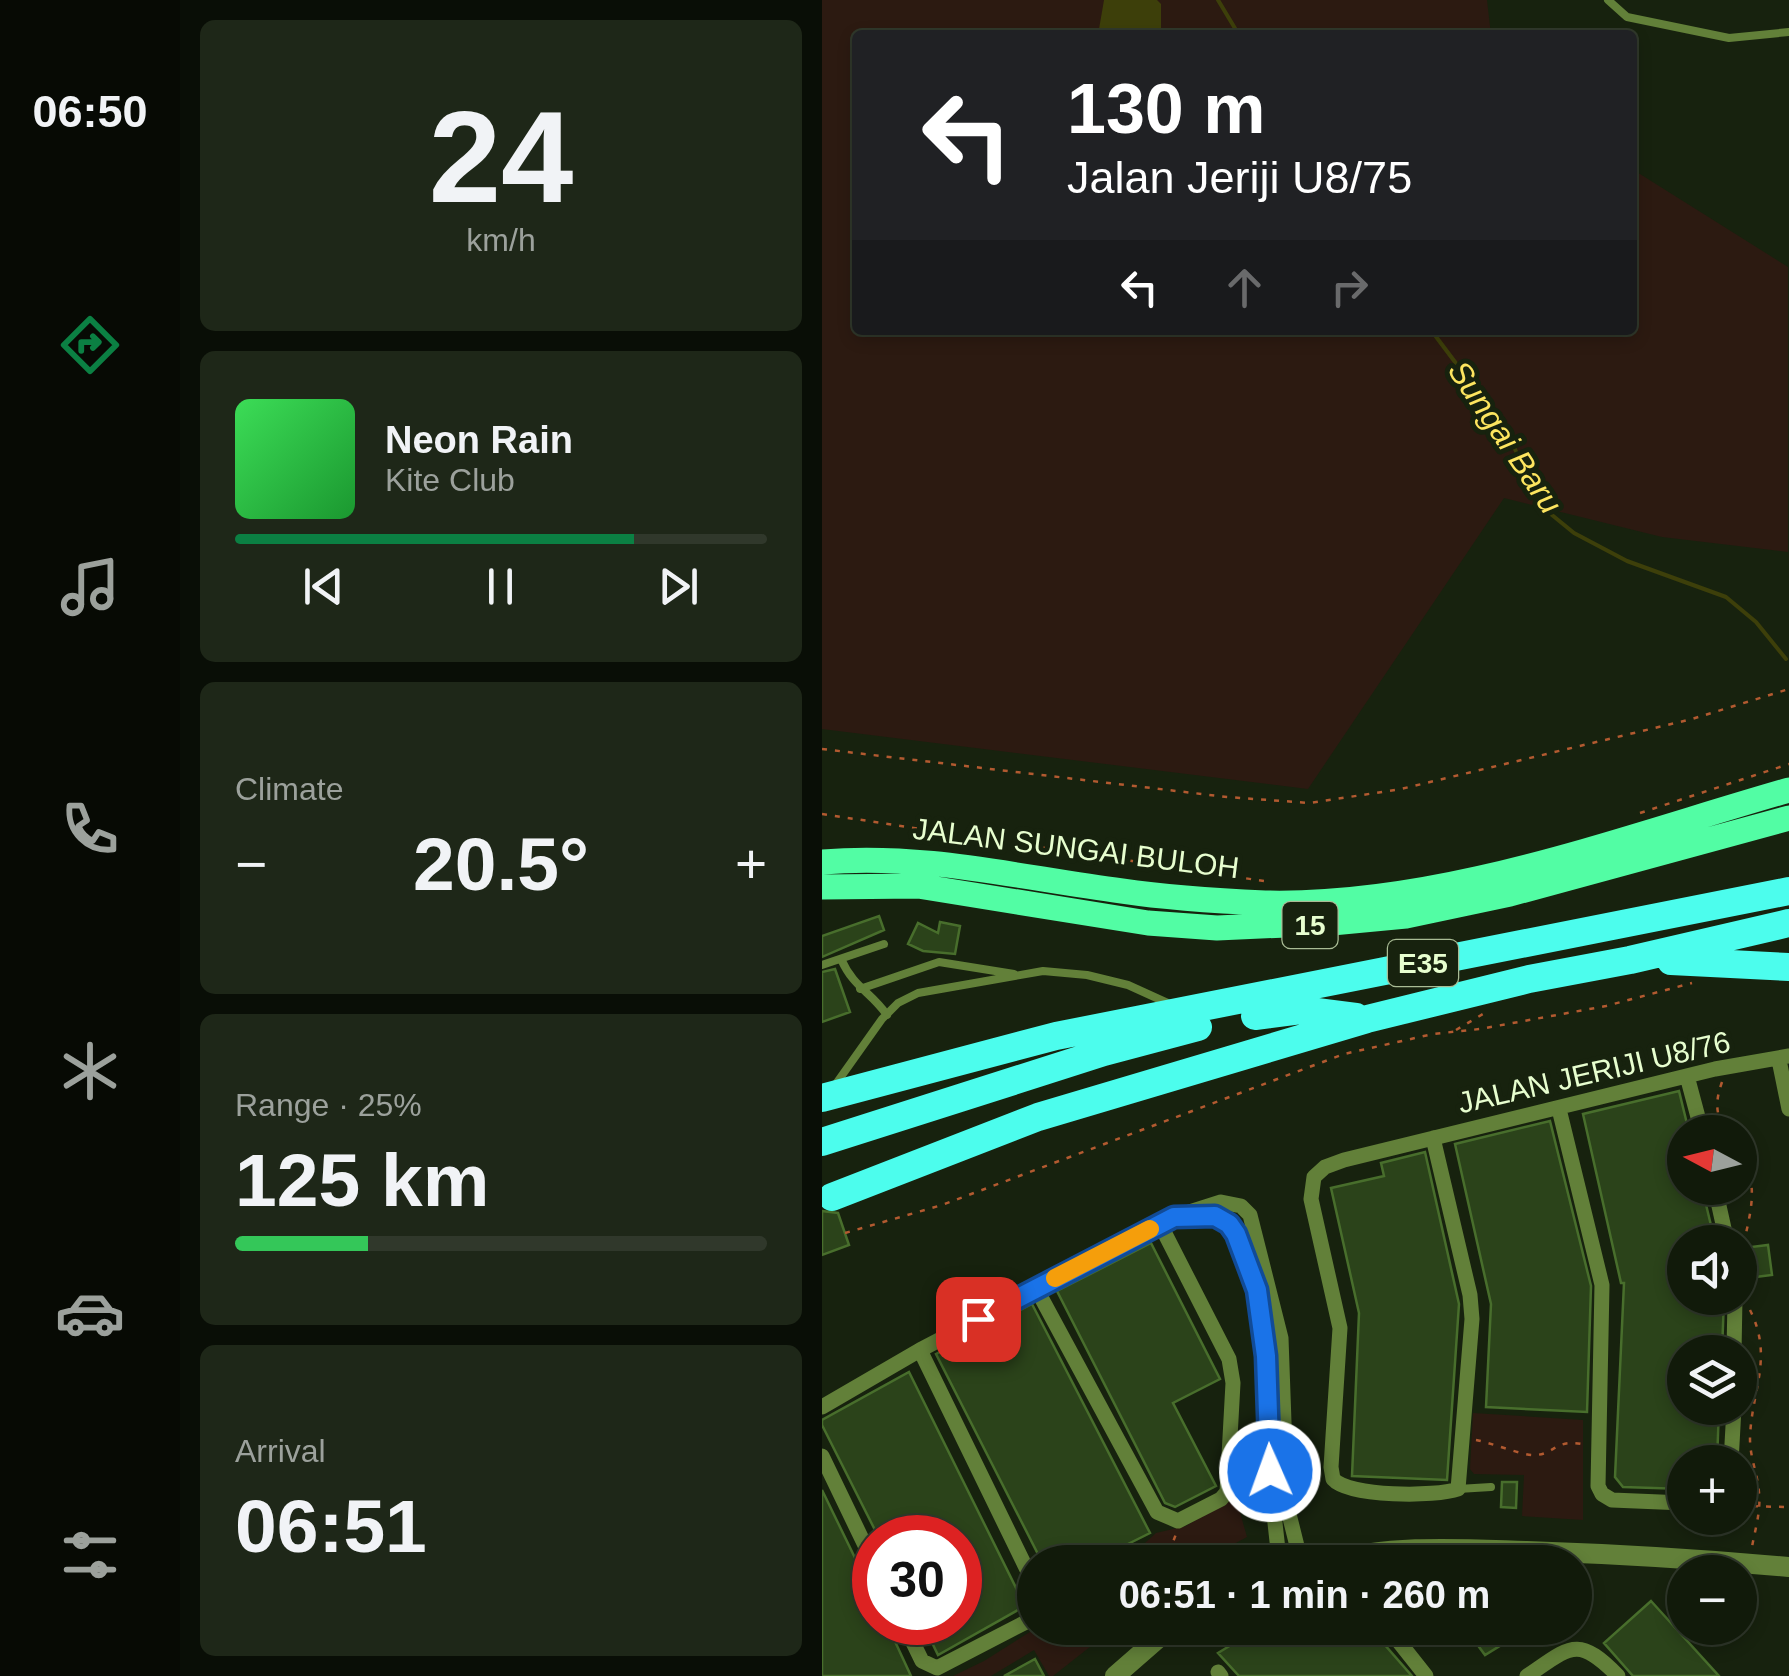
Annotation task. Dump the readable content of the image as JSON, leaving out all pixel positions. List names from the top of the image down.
{
  "streets": {
    "highway": ["JALAN SUNGAI BULOH", "15", "E35"],
    "street": ["JALAN JERIJI U8/76"]
  },
  "water": ["Sungai Baru"],
  "north": "left",
  "page": {
    "tabs": "06:50",
    "tile": [
      ["24", "km/h"],
      "Climate",
      ["Range · 25%", "125 km"],
      ["Arrival", "06:51"]
    ],
    "turn": ["130 m", "Jalan Jeriji U8/75"],
    "song": ["Neon Rain", "Kite Club"],
    "heat": ["−", "20.5°", "+"],
    "map_buttons": ["+", "−"],
    "limit": "30",
    "trip": "06:51 · 1 min · 260 m"
  }
}
